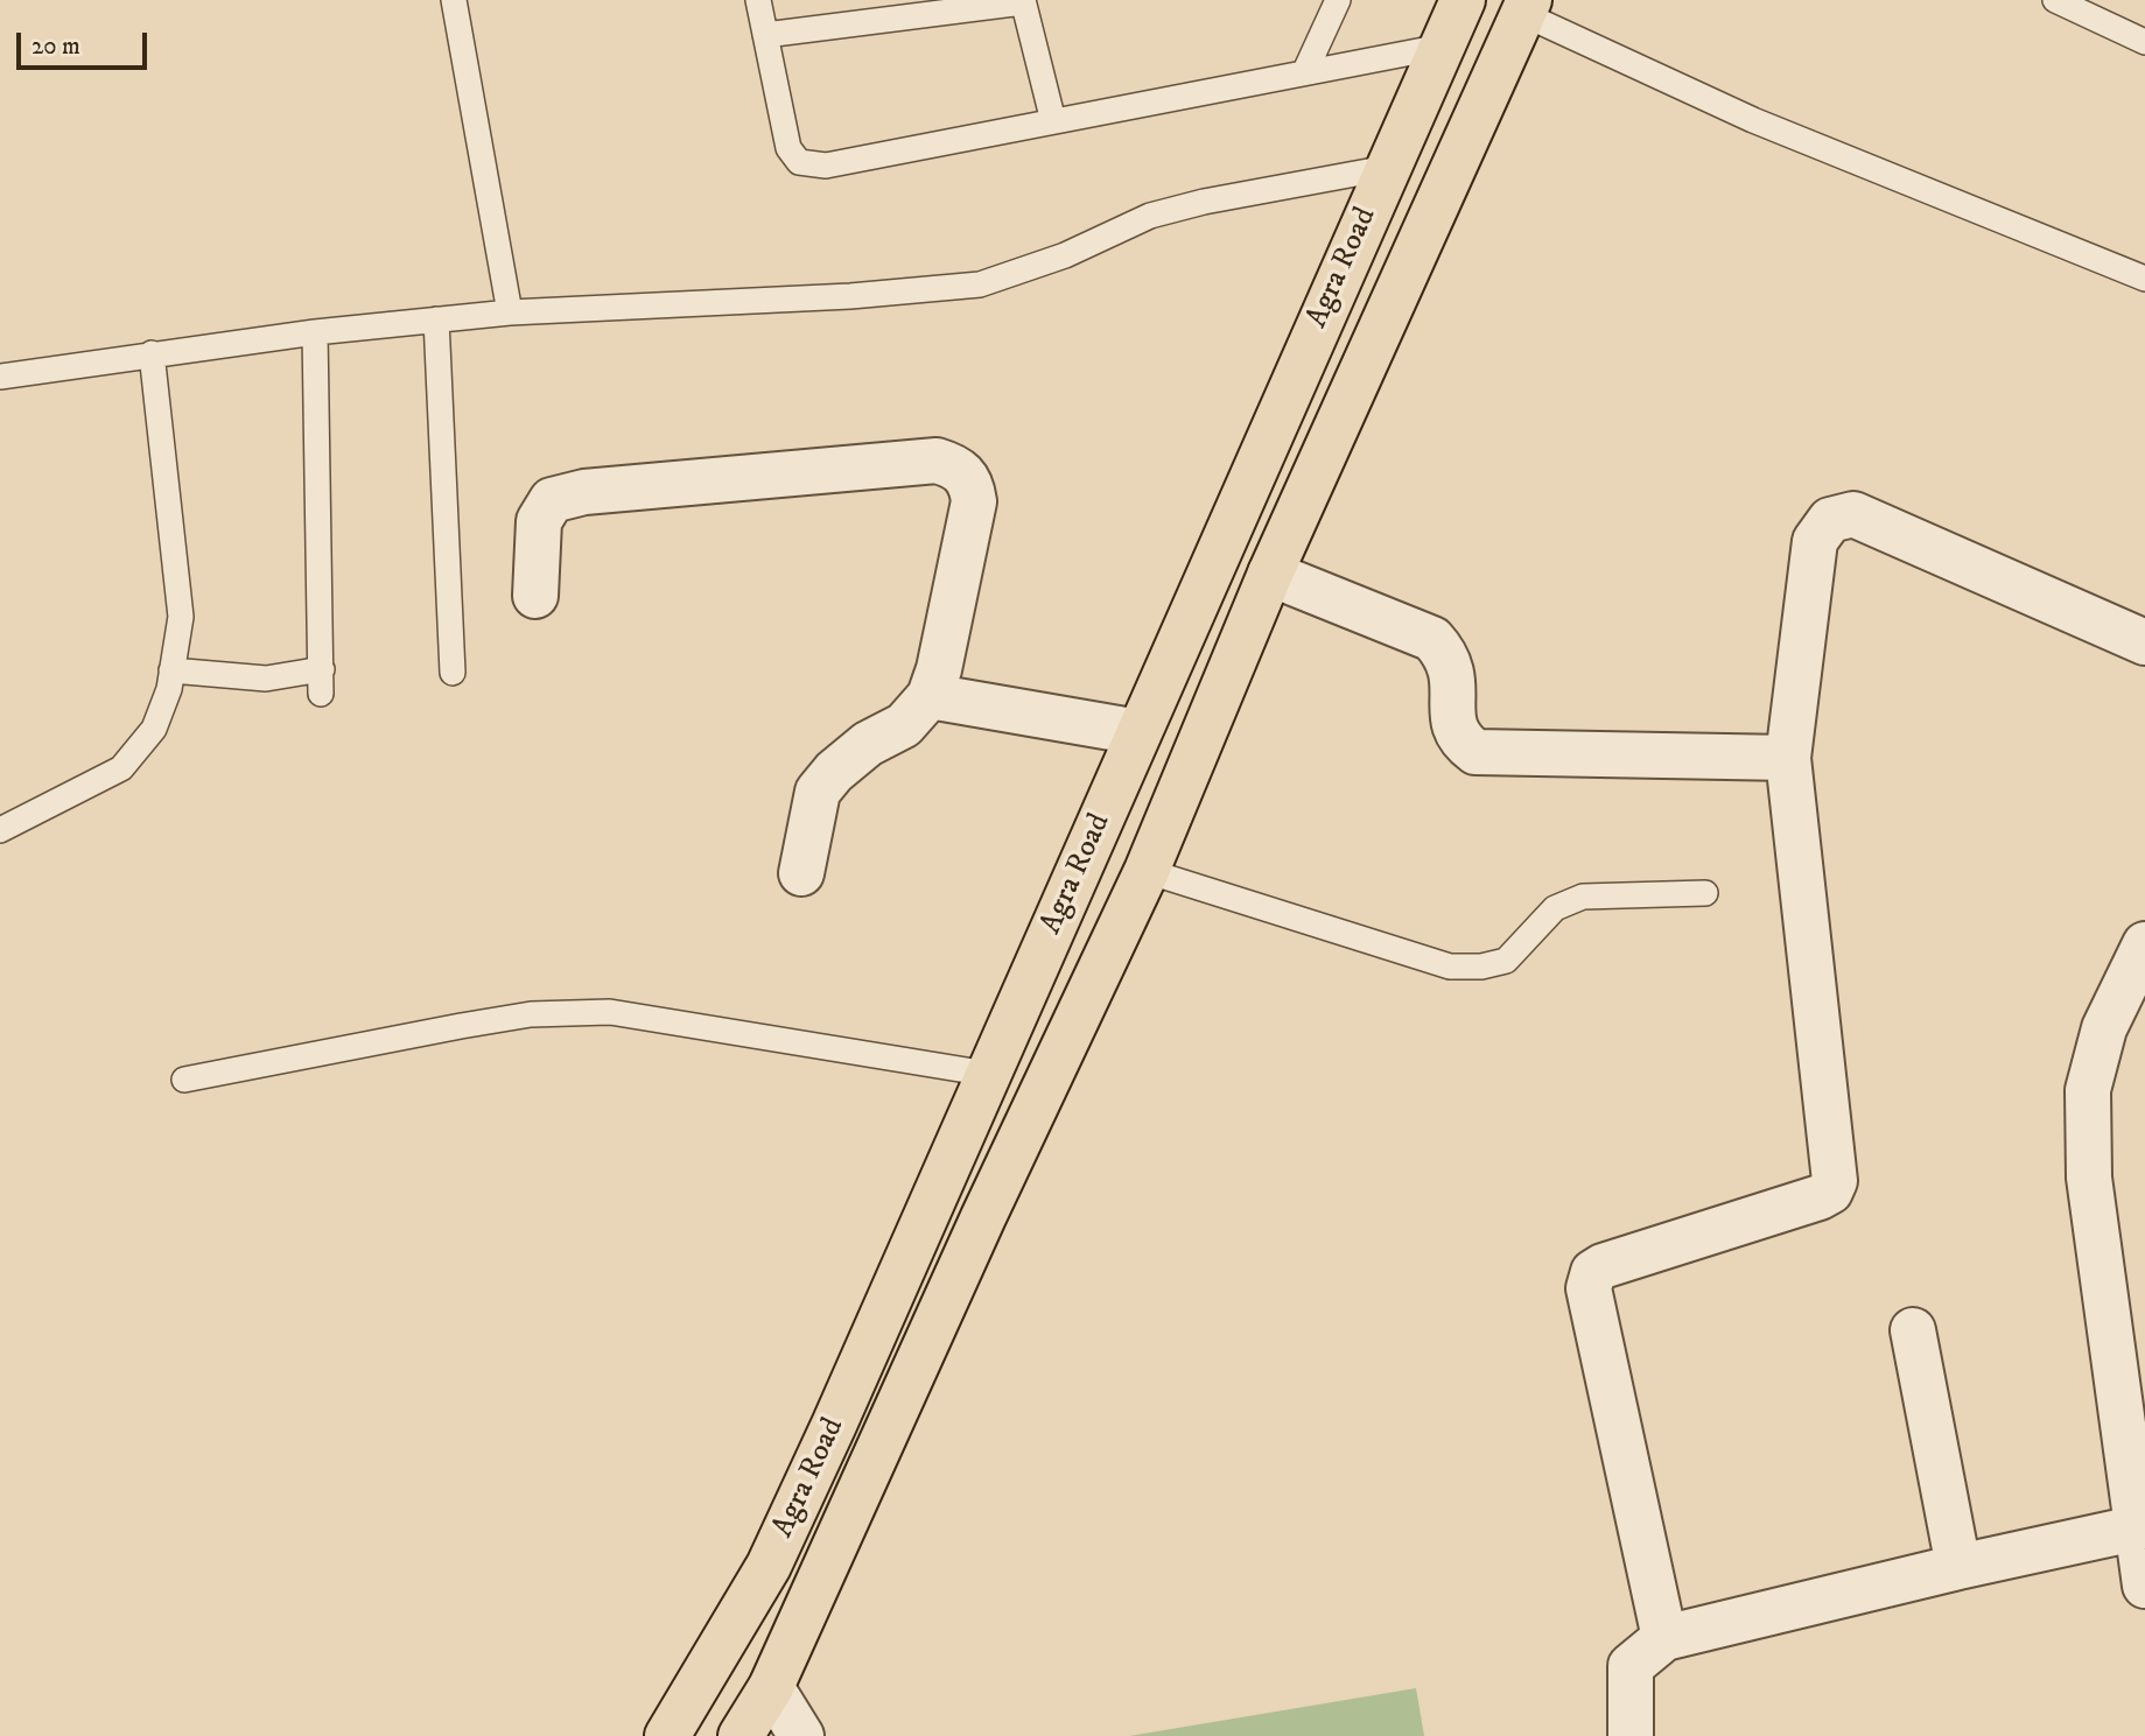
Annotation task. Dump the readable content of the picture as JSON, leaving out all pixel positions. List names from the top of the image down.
{
  "streets": {
    "highway": ["Agra Road"]
  },
  "scale_bar": "20 m"
}
